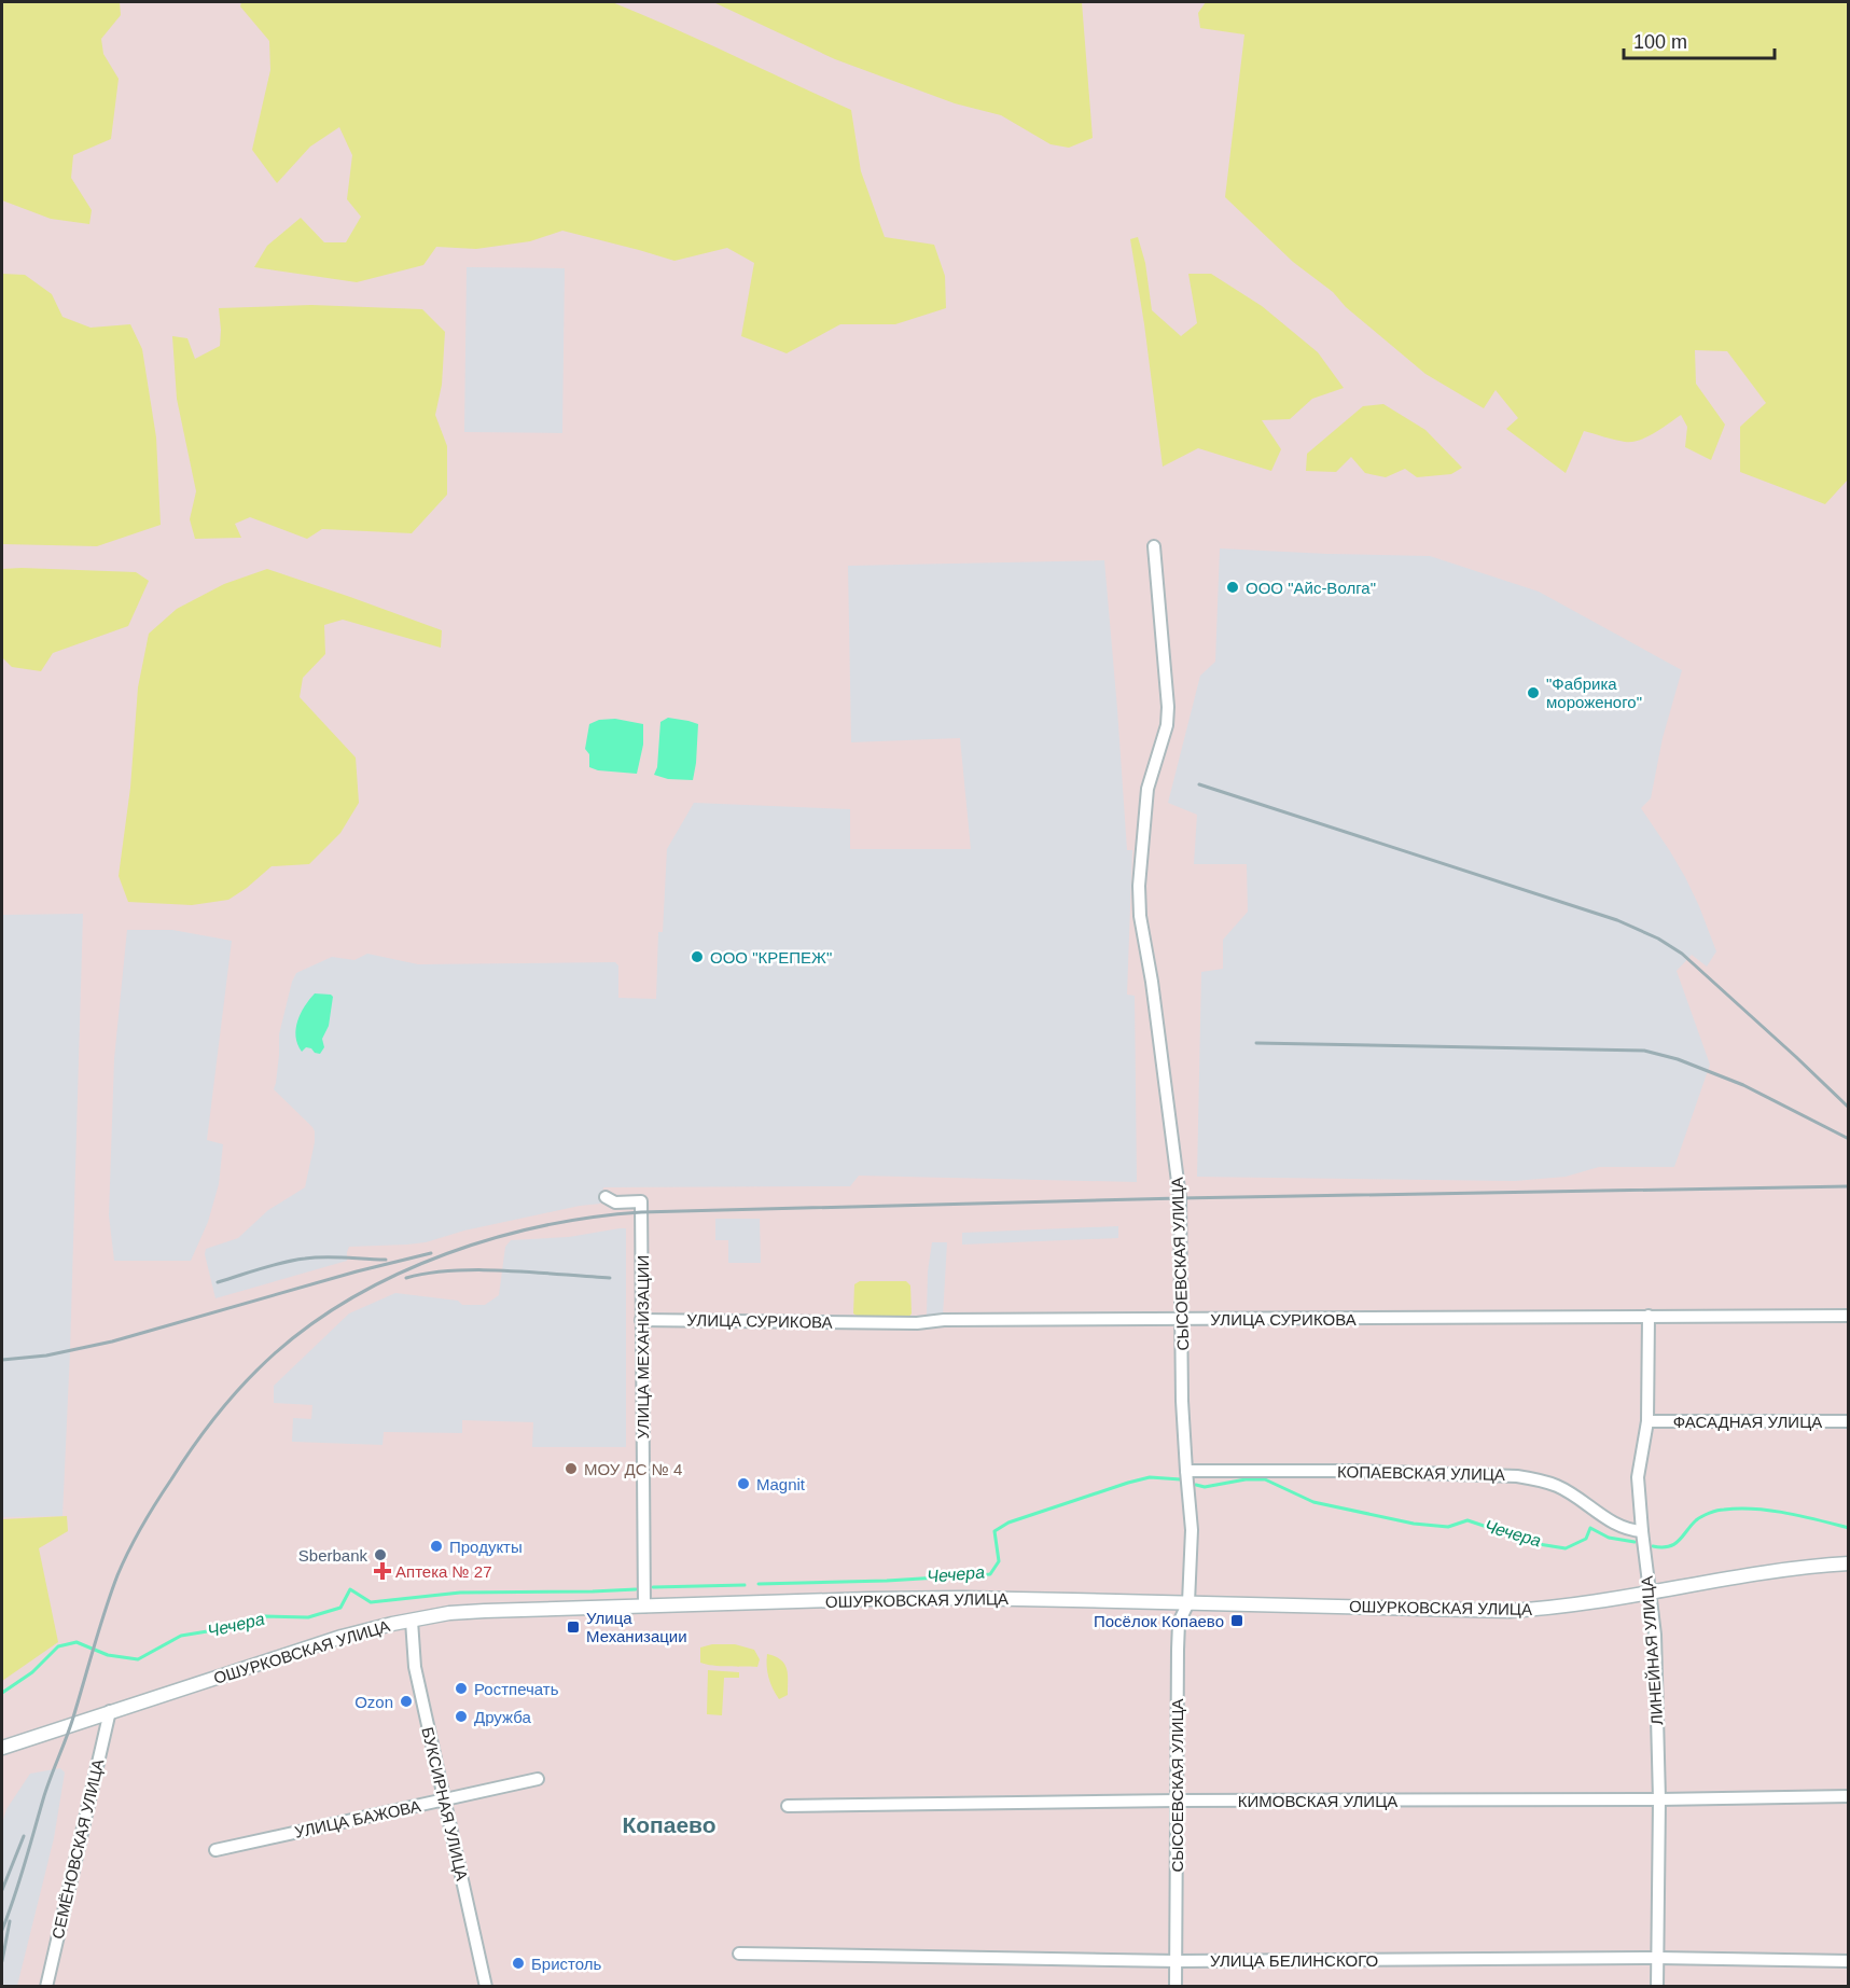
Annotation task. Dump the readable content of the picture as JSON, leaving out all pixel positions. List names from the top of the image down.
{
  "streets": {
    "street": [
      "СЫСОЕВСКАЯ УЛИЦА",
      "УЛИЦА СУРИКОВА",
      "УЛИЦА МЕХАНИЗАЦИИ",
      "ФАСАДНАЯ УЛИЦА",
      "КОПАЕВСКАЯ УЛИЦА",
      "ОШУРКОВСКАЯ УЛИЦА",
      "ЛИНЕЙНАЯ УЛИЦА",
      "КИМОВСКАЯ УЛИЦА",
      "БУКСИРНАЯ УЛИЦА",
      "УЛИЦА БАЖОВА",
      "СЕМЁНОВСКАЯ УЛИЦА",
      "УЛИЦА БЕЛИНСКОГО"
    ]
  },
  "crossings": [
    ["СЫСОЕВСКАЯ УЛИЦА", "УЛИЦА СУРИКОВА"],
    ["СЫСОЕВСКАЯ УЛИЦА", "КОПАЕВСКАЯ УЛИЦА"],
    ["СЫСОЕВСКАЯ УЛИЦА", "ОШУРКОВСКАЯ УЛИЦА"],
    ["СЫСОЕВСКАЯ УЛИЦА", "КИМОВСКАЯ УЛИЦА"],
    ["СЫСОЕВСКАЯ УЛИЦА", "УЛИЦА БЕЛИНСКОГО"],
    ["УЛИЦА СУРИКОВА", "УЛИЦА МЕХАНИЗАЦИИ"],
    ["УЛИЦА СУРИКОВА", "ЛИНЕЙНАЯ УЛИЦА"],
    ["УЛИЦА МЕХАНИЗАЦИИ", "ОШУРКОВСКАЯ УЛИЦА"],
    ["ФАСАДНАЯ УЛИЦА", "ЛИНЕЙНАЯ УЛИЦА"],
    ["КОПАЕВСКАЯ УЛИЦА", "ЛИНЕЙНАЯ УЛИЦА"],
    ["ОШУРКОВСКАЯ УЛИЦА", "ЛИНЕЙНАЯ УЛИЦА"],
    ["ОШУРКОВСКАЯ УЛИЦА", "БУКСИРНАЯ УЛИЦА"],
    ["ОШУРКОВСКАЯ УЛИЦА", "СЕМЁНОВСКАЯ УЛИЦА"],
    ["ЛИНЕЙНАЯ УЛИЦА", "КИМОВСКАЯ УЛИЦА"],
    ["ЛИНЕЙНАЯ УЛИЦА", "УЛИЦА БЕЛИНСКОГО"],
    ["БУКСИРНАЯ УЛИЦА", "УЛИЦА БАЖОВА"]
  ],
  "districts": ["Копаево"],
  "water": ["Чечера"],
  "places": {
    "other": [
      "ООО \"Айс-Волга\"",
      "\"Фабрика мороженого\"",
      "ООО \"КРЕПЕЖ\"",
      "МОУ ДС № 4",
      "Magnit",
      "Продукты",
      "Sberbank",
      "Ростпечать",
      "Ozon",
      "Дружба",
      "Бристоль"
    ],
    "health": ["Аптека № 27"],
    "transit": ["Посёлок Копаево", "Улица Механизации"]
  },
  "scale_bar": "100 m"
}
